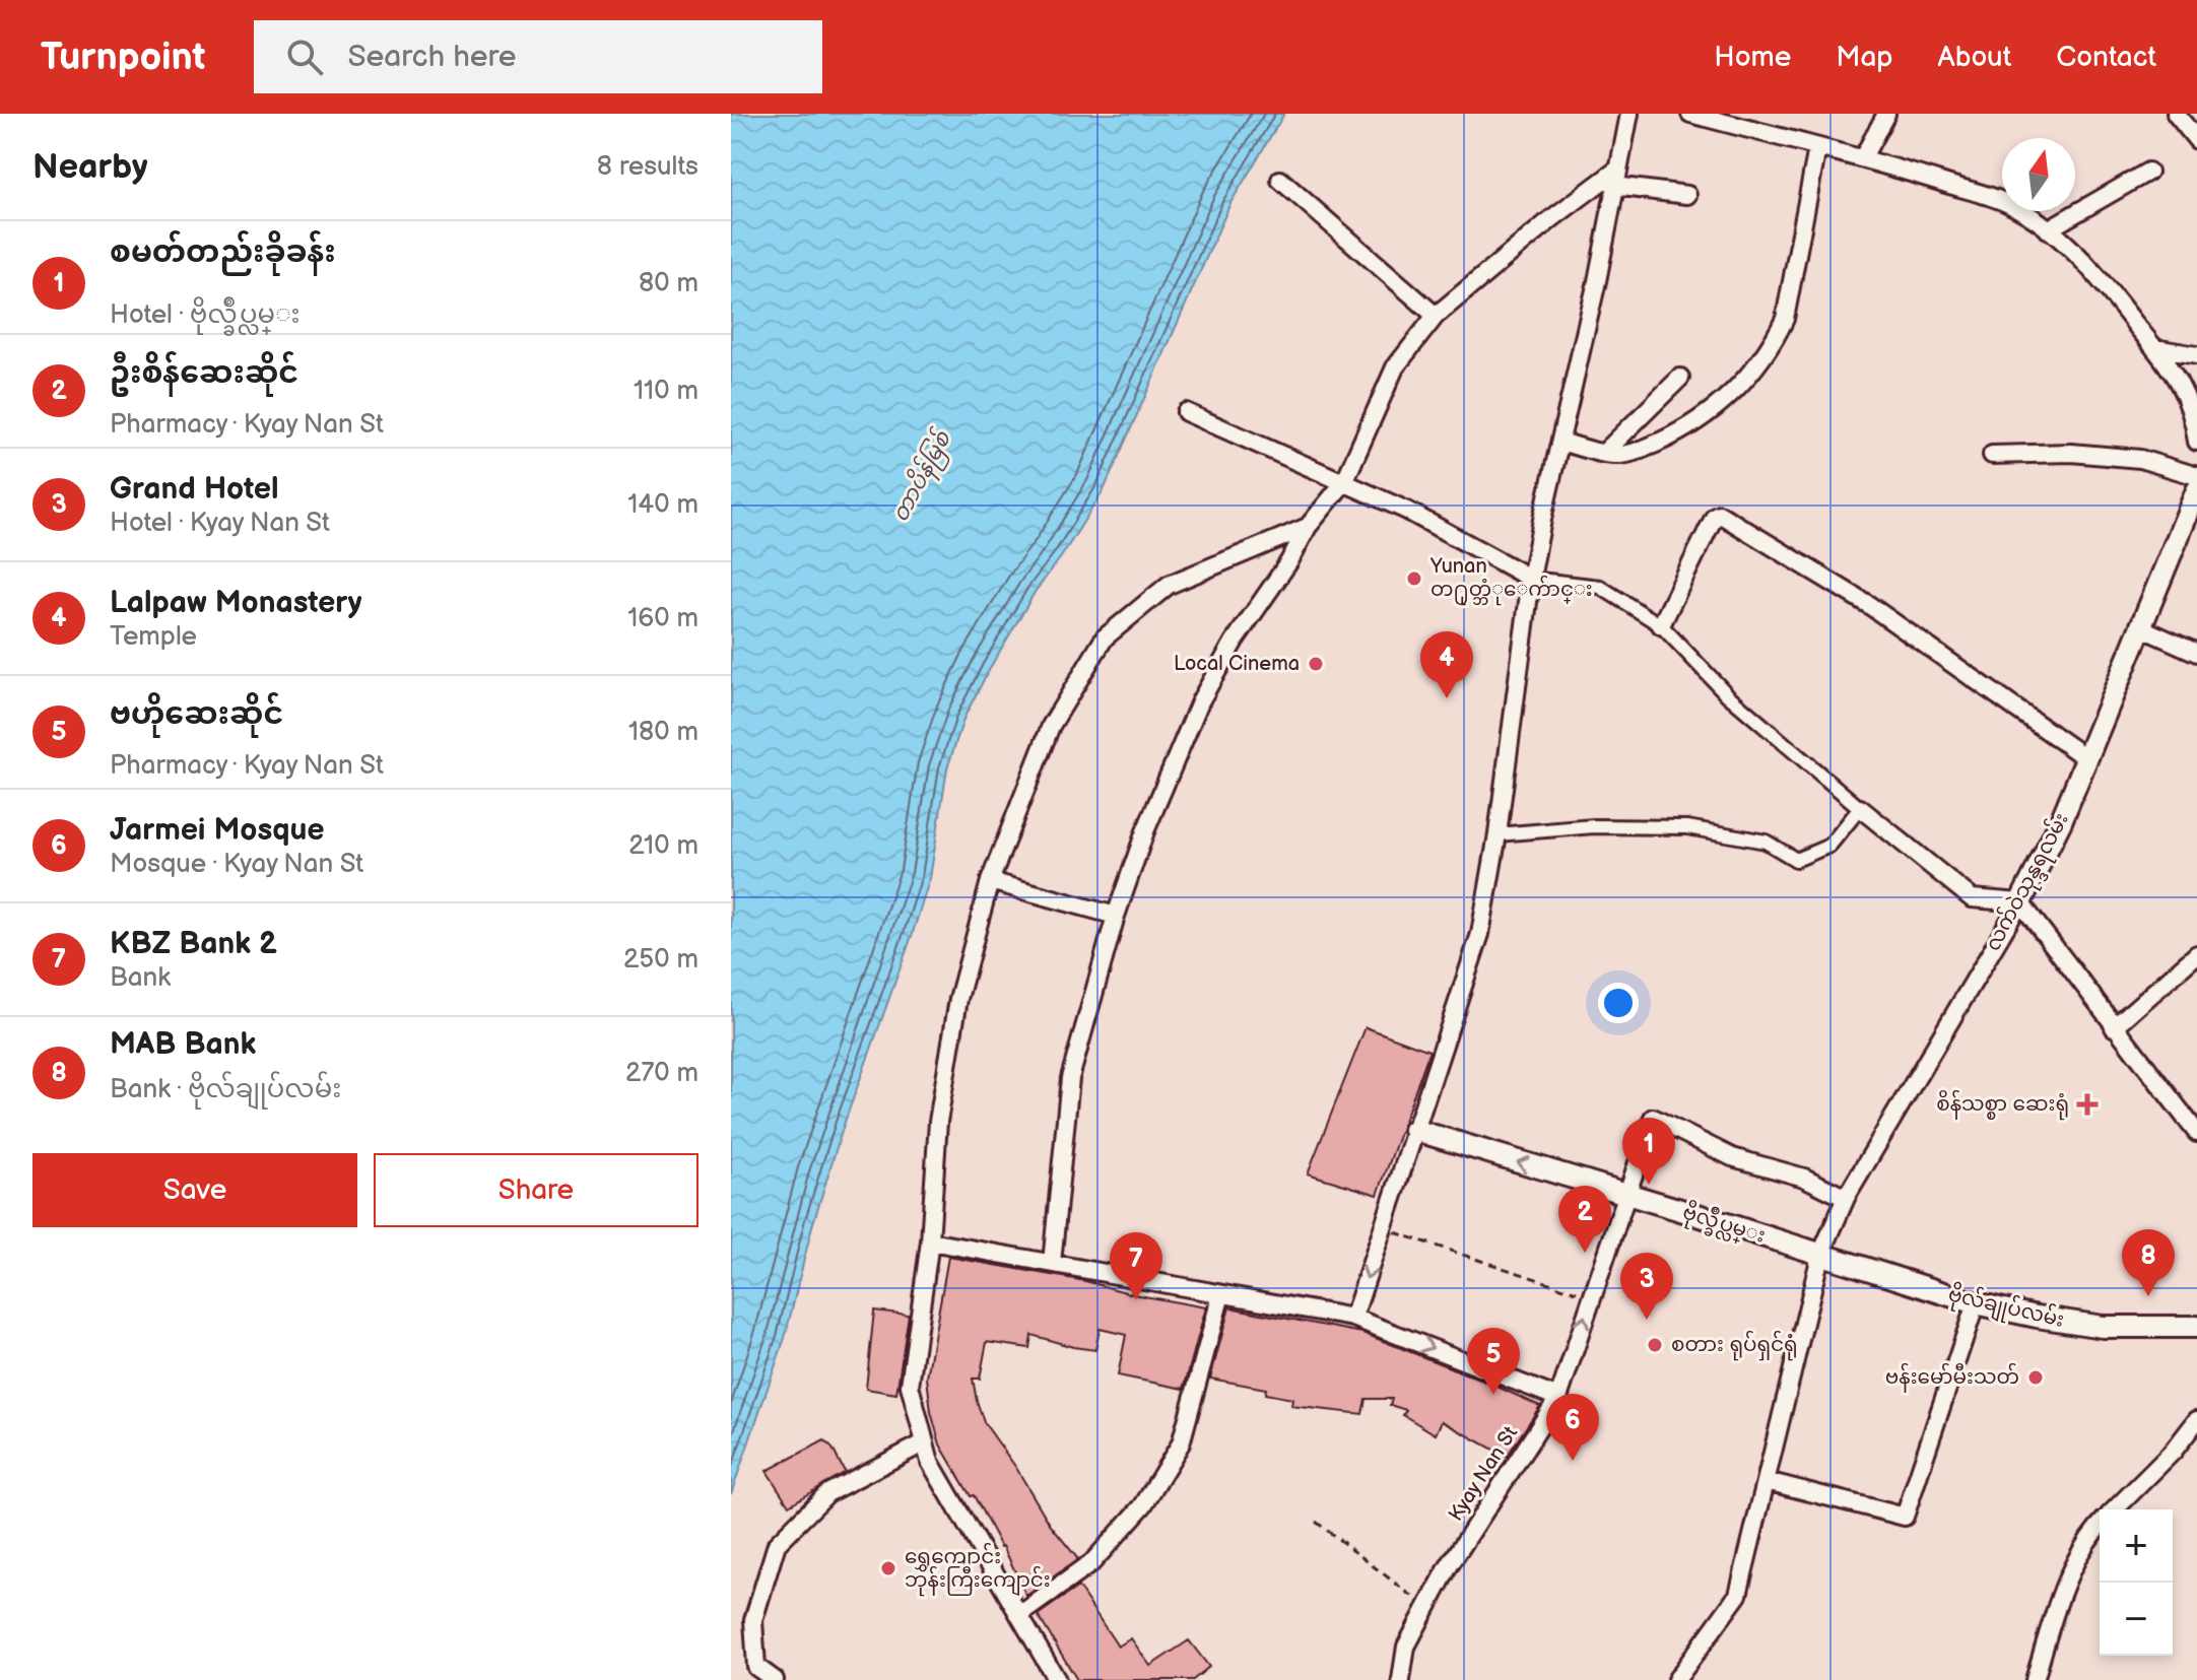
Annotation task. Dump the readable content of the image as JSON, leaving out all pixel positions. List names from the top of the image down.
{
  "streets": {
    "street": [
      "လက်ဝဲသုန္ဒရလမ်း",
      "ဗိုလ္ခ်ဳပ္လမ္း",
      "ဗိုလ်ချုပ်လမ်း",
      "Kyay Nan St"
    ]
  },
  "crossings": [
    ["လက်ဝဲသုန္ဒရလမ်း", "ဗိုလ္ခ်ဳပ္လမ္း"],
    ["လက်ဝဲသုန္ဒရလမ်း", "ဗိုလ်ချုပ်လမ်း"],
    ["လက်ဝဲသုန္ဒရလမ်း", "Kyay Nan St"],
    ["ဗိုလ္ခ်ဳပ္လမ္း", "ဗိုလ်ချုပ်လမ်း"],
    ["ဗိုလ္ခ်ဳပ္လမ္း", "Kyay Nan St"]
  ],
  "water": ["တာပိန်မြစ်"],
  "places": {
    "other": [
      "Yunan တ႐ုတ္ဘံုေက်ာင္း",
      "Local Cinema",
      "စတား ရုပ်ရှင်ရုံ",
      "ဗန်းမော်မီးသတ်",
      "ရွှေကျောင်း ဘုန်းကြီးကျောင်း"
    ],
    "health": ["စိန်သစ္စာ ဆေးရုံ"]
  },
  "north": "top",
  "page": {
    "header": "Turnpoint",
    "search": "Search here",
    "nav": [
      "Home",
      "Map",
      "About",
      "Contact"
    ],
    "heading": ["Nearby", "8 results"],
    "list": [
      {
        "mark": "1",
        "name": "စမတ်တည်းခိုခန်း",
        "note": "Hotel · ဗိုလ္ခ်ဳပ္လမ္း",
        "value": "80 m"
      },
      {
        "mark": "2",
        "name": "ဦးစိန်ဆေးဆိုင်",
        "note": "Pharmacy · Kyay Nan St",
        "value": "110 m"
      },
      {
        "mark": "3",
        "name": "Grand Hotel",
        "note": "Hotel · Kyay Nan St",
        "value": "140 m"
      },
      {
        "mark": "4",
        "name": "Lalpaw Monastery",
        "note": "Temple",
        "value": "160 m"
      },
      {
        "mark": "5",
        "name": "ဗဟိုဆေးဆိုင်",
        "note": "Pharmacy · Kyay Nan St",
        "value": "180 m"
      },
      {
        "mark": "6",
        "name": "Jarmei Mosque",
        "note": "Mosque · Kyay Nan St",
        "value": "210 m"
      },
      {
        "mark": "7",
        "name": "KBZ Bank 2",
        "note": "Bank",
        "value": "250 m"
      },
      {
        "mark": "8",
        "name": "MAB Bank",
        "note": "Bank · ဗိုလ်ချုပ်လမ်း",
        "value": "270 m"
      }
    ],
    "pins": [
      "4",
      "1",
      "2",
      "8",
      "7",
      "3",
      "5",
      "6"
    ],
    "buttons": ["Save", "Share"],
    "map_buttons": ["+", "−"]
  }
}
